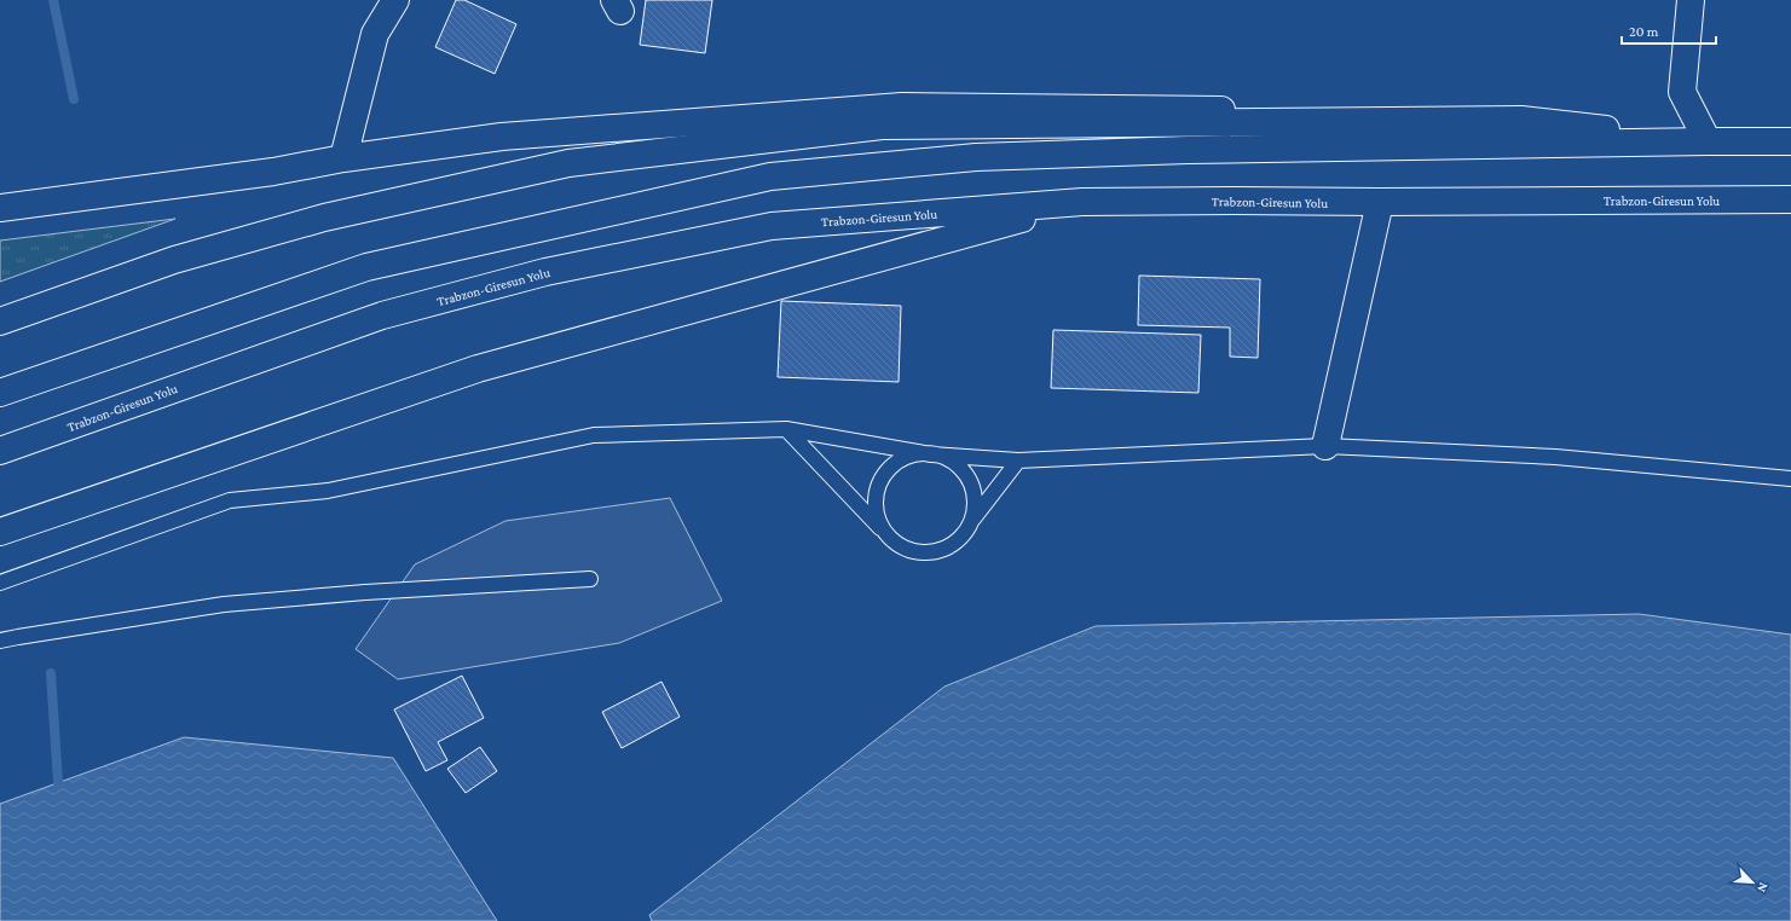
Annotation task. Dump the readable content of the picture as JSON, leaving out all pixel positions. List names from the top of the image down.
{
  "streets": {
    "main road": ["Trabzon-Giresun Yolu"]
  },
  "scale_bar": "20 m",
  "north": "bottom right"
}
